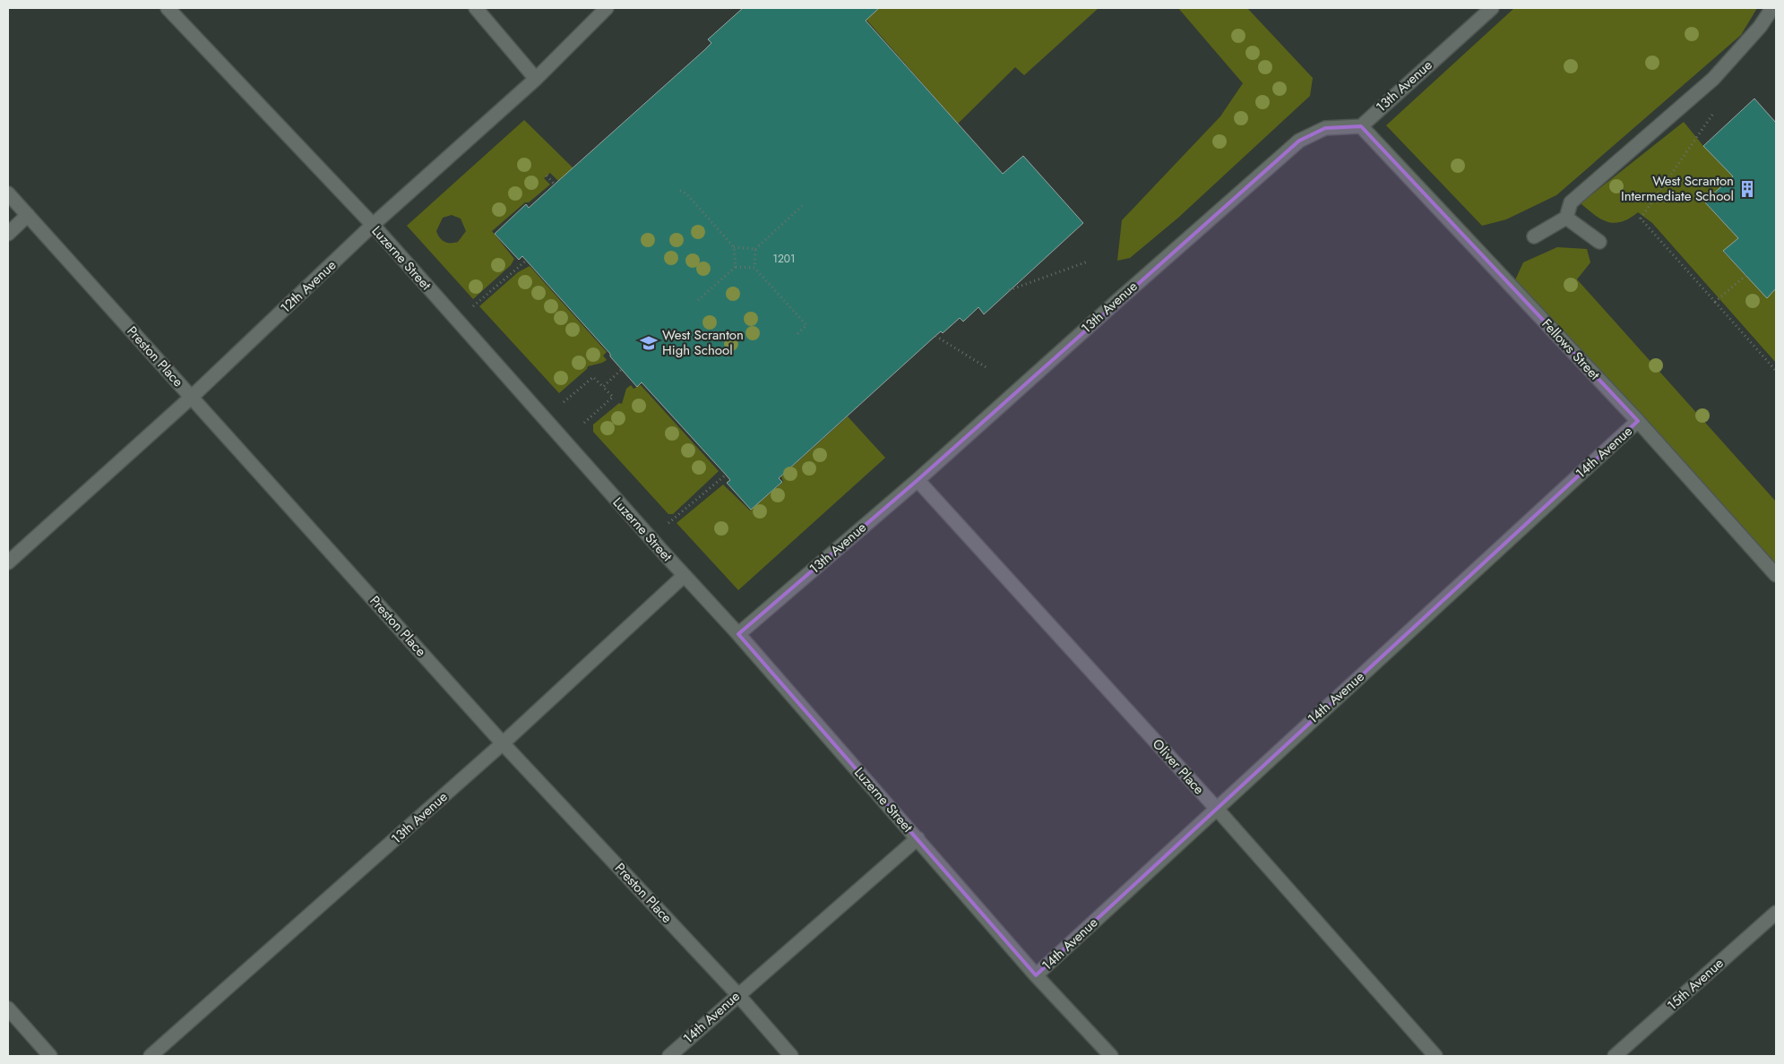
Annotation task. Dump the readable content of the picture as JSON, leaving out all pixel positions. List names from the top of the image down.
{
  "streets": {
    "street": [
      "13th Avenue",
      "Luzerne Street",
      "12th Avenue",
      "Fellows Street",
      "Preston Place",
      "14th Avenue",
      "Oliver Place",
      "15th Avenue"
    ]
  },
  "crossings": [
    ["13th Avenue", "Luzerne Street"],
    ["13th Avenue", "Fellows Street"],
    ["13th Avenue", "Preston Place"],
    ["13th Avenue", "Oliver Place"],
    ["Luzerne Street", "12th Avenue"],
    ["Luzerne Street", "14th Avenue"],
    ["12th Avenue", "Preston Place"],
    ["Fellows Street", "14th Avenue"],
    ["Preston Place", "14th Avenue"],
    ["14th Avenue", "Oliver Place"]
  ],
  "places": {
    "building": ["West Scranton Intermediate School"],
    "school or university": ["West Scranton High School"]
  },
  "house_numbers": ["1201"]
}
